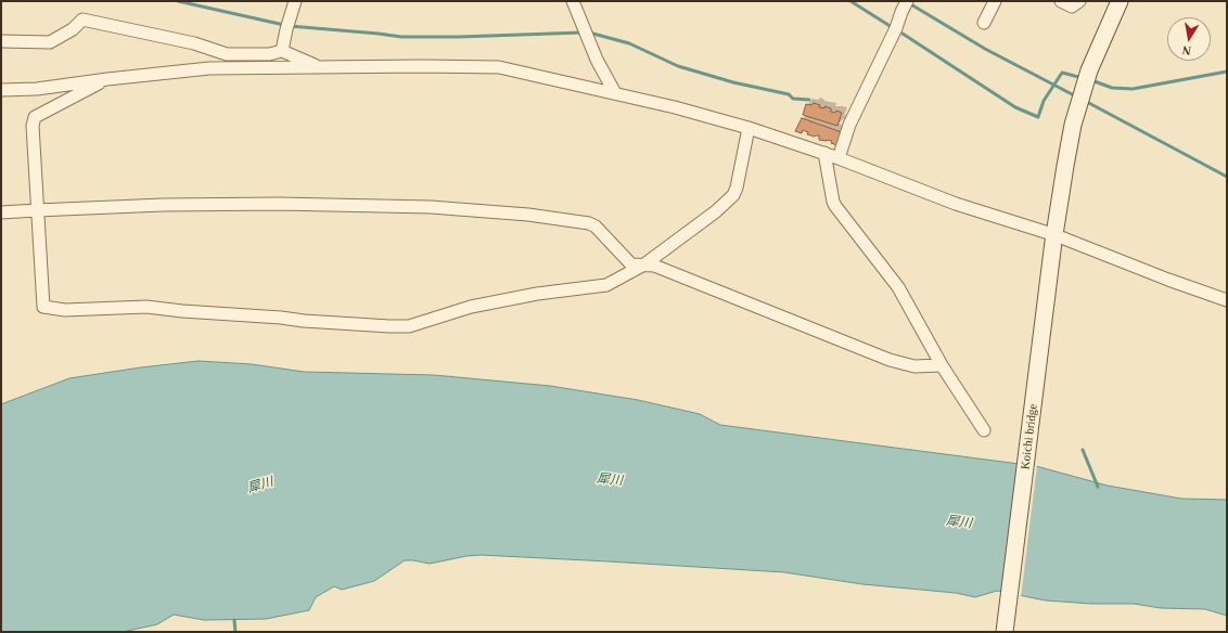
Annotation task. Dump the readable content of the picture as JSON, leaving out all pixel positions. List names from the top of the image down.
{
  "streets": {
    "main road": ["Koichi bridge"]
  },
  "water": ["犀川"],
  "north": "bottom"
}
